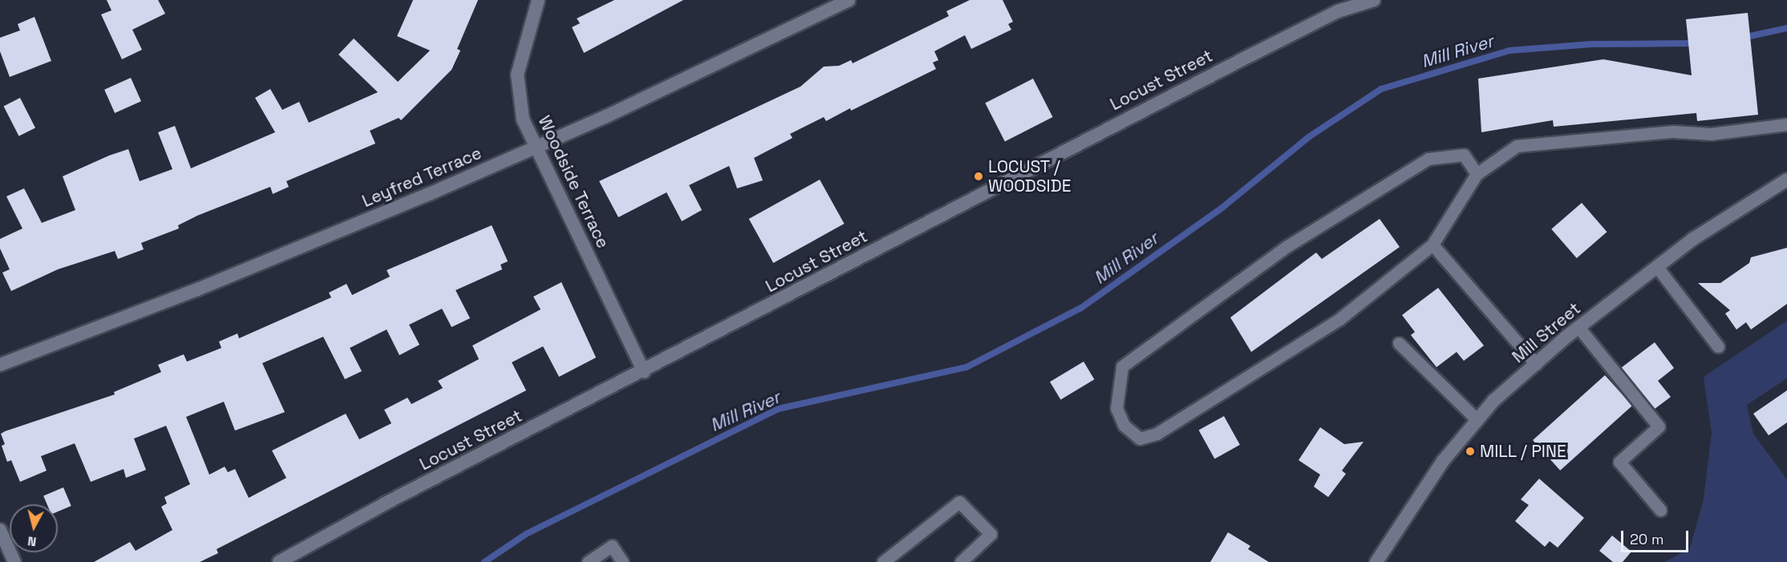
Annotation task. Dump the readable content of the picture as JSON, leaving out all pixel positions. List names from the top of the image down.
{
  "streets": {
    "street": [
      "Locust Street",
      "Leyfred Terrace",
      "Woodside Terrace",
      "Mill Street"
    ]
  },
  "crossings": [
    ["Locust Street", "Woodside Terrace"],
    ["Leyfred Terrace", "Woodside Terrace"]
  ],
  "water": ["Mill River"],
  "places": ["LOCUST / WOODSIDE", "MILL / PINE"],
  "scale_bar": "20 m",
  "north": "bottom"
}
